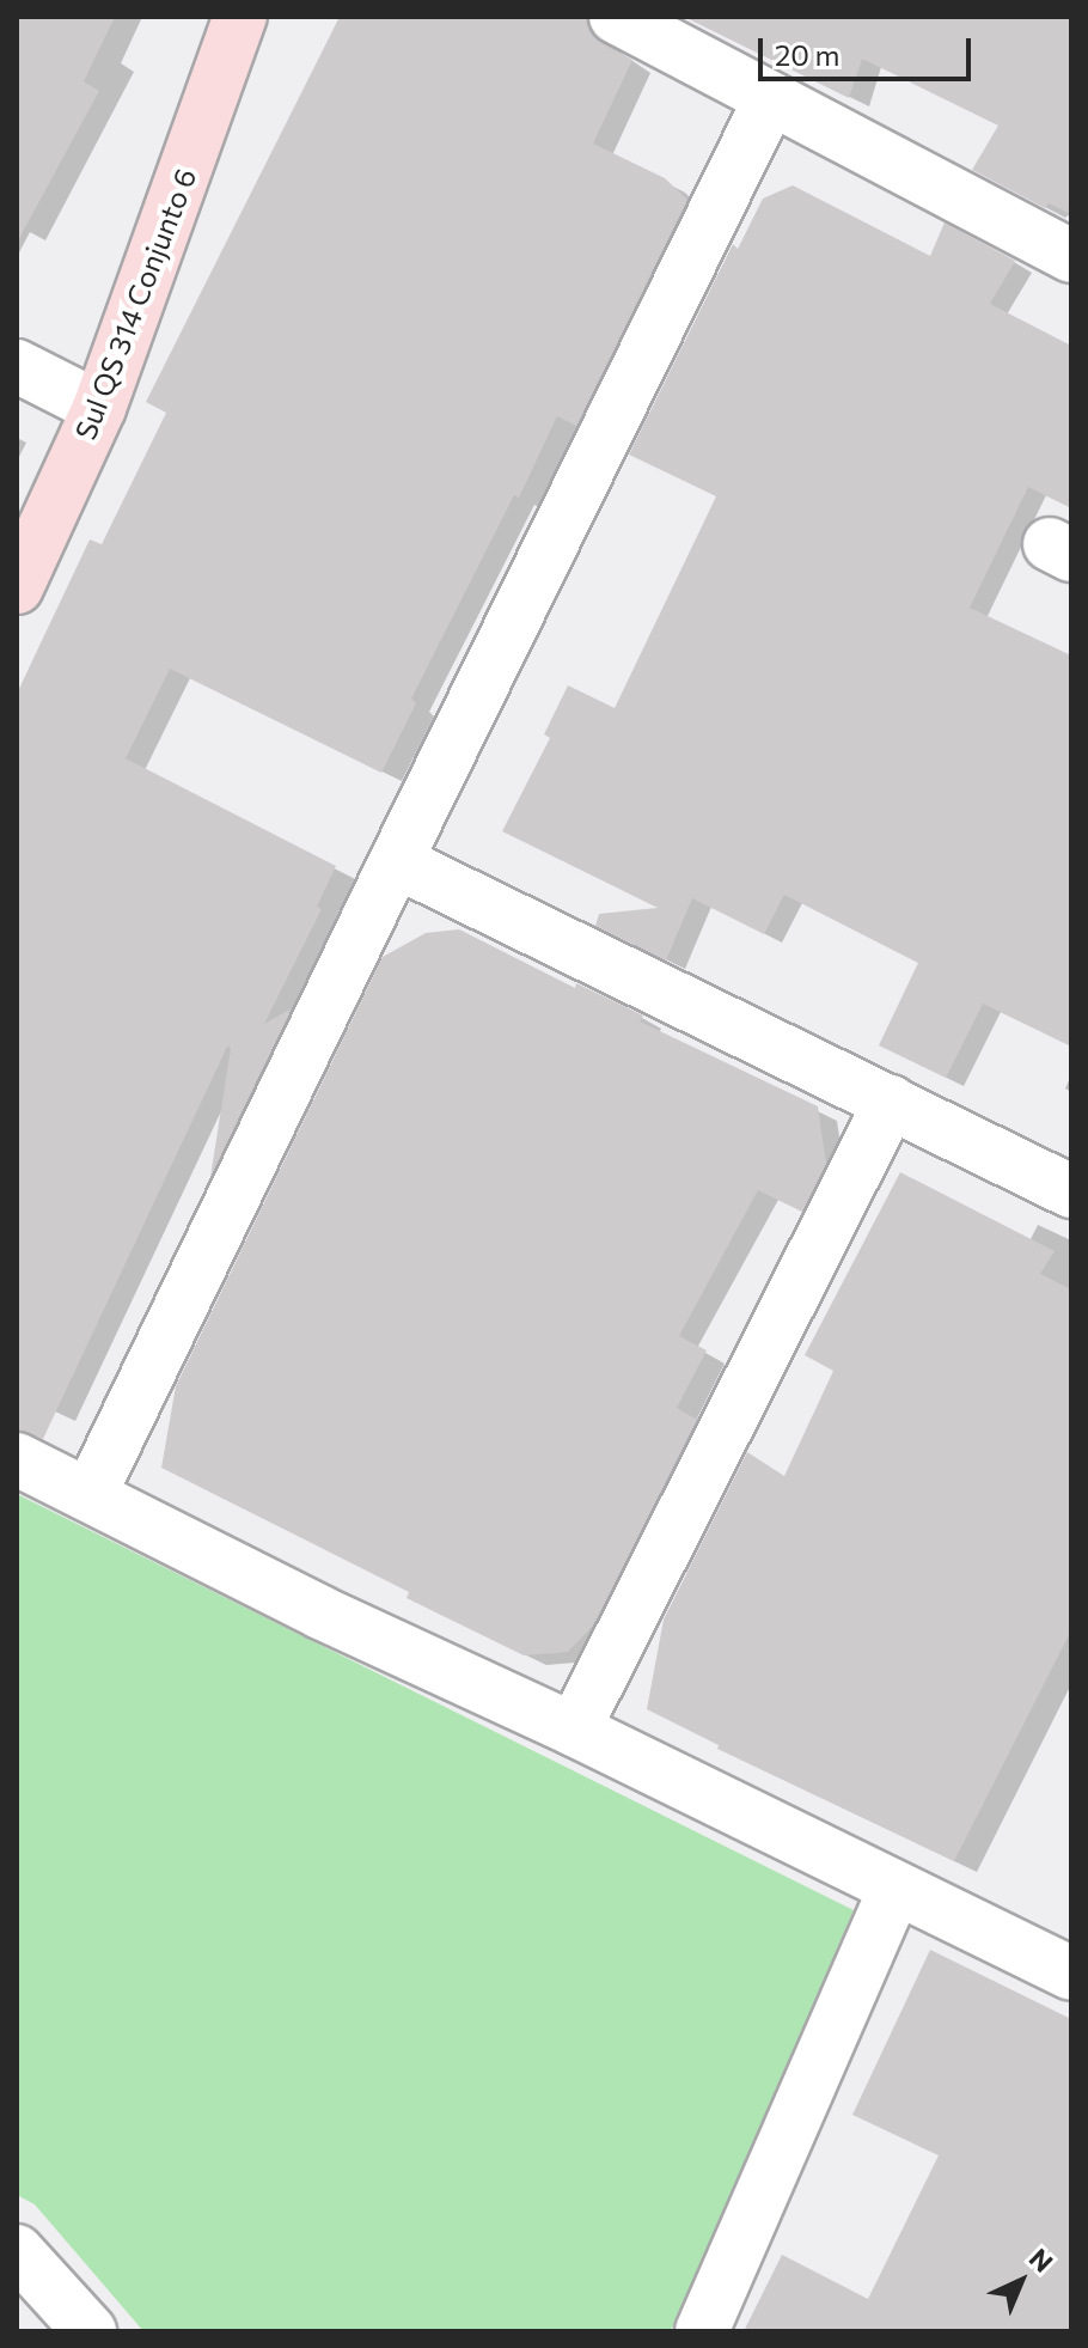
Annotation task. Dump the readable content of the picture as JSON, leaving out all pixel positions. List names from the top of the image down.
{
  "streets": {
    "street": ["Sul QS 314 Conjunto 6"]
  },
  "scale_bar": "20 m",
  "north": "top right"
}
